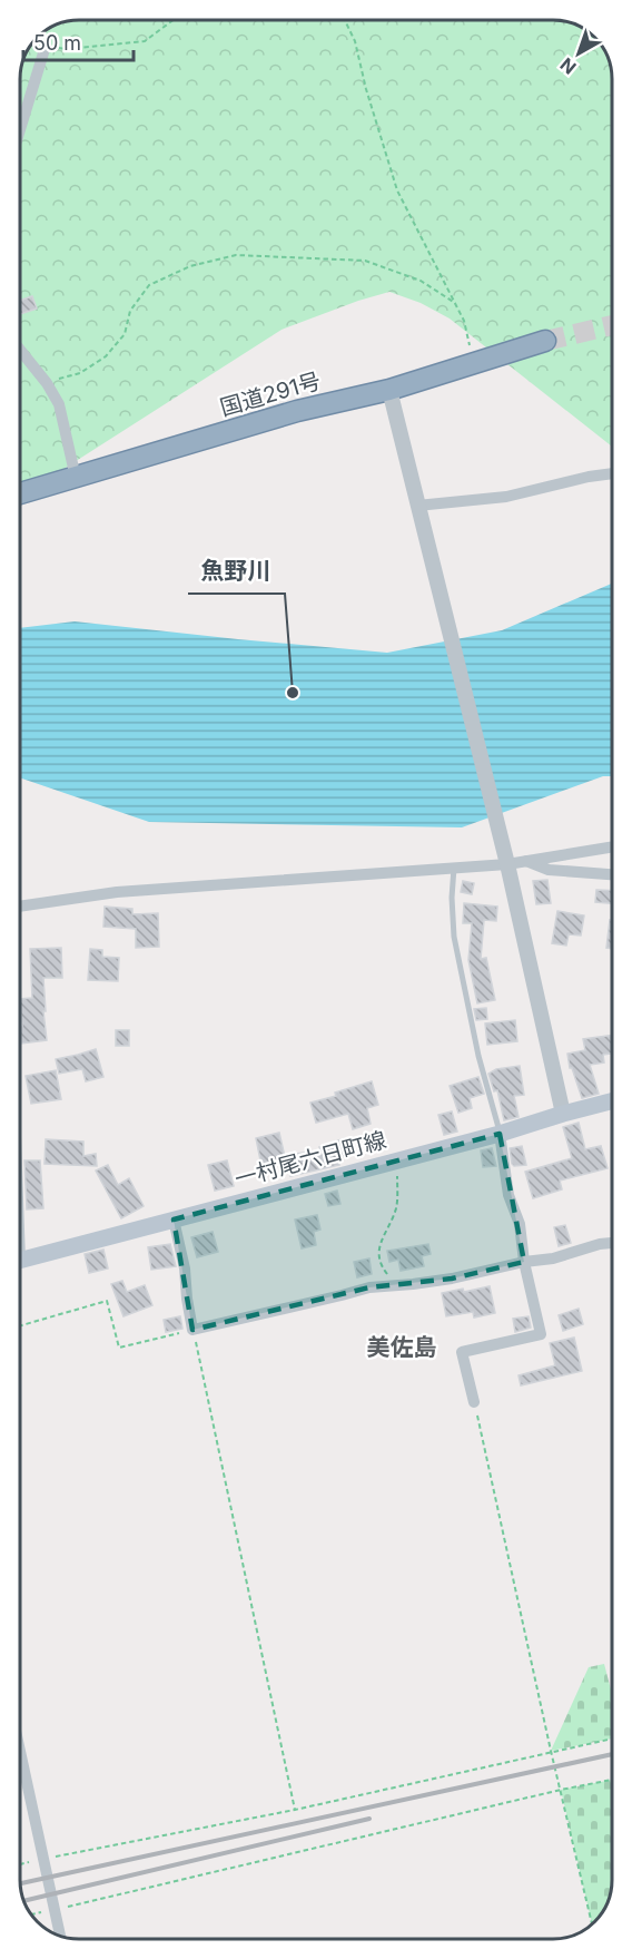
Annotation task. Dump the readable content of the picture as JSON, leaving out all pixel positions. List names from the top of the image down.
{
  "streets": {
    "highway": ["国道291号"],
    "main road": ["一村尾六日町線"]
  },
  "districts": ["美佐島"],
  "places": ["魚野川"],
  "scale_bar": "50 m",
  "north": "bottom left"
}
